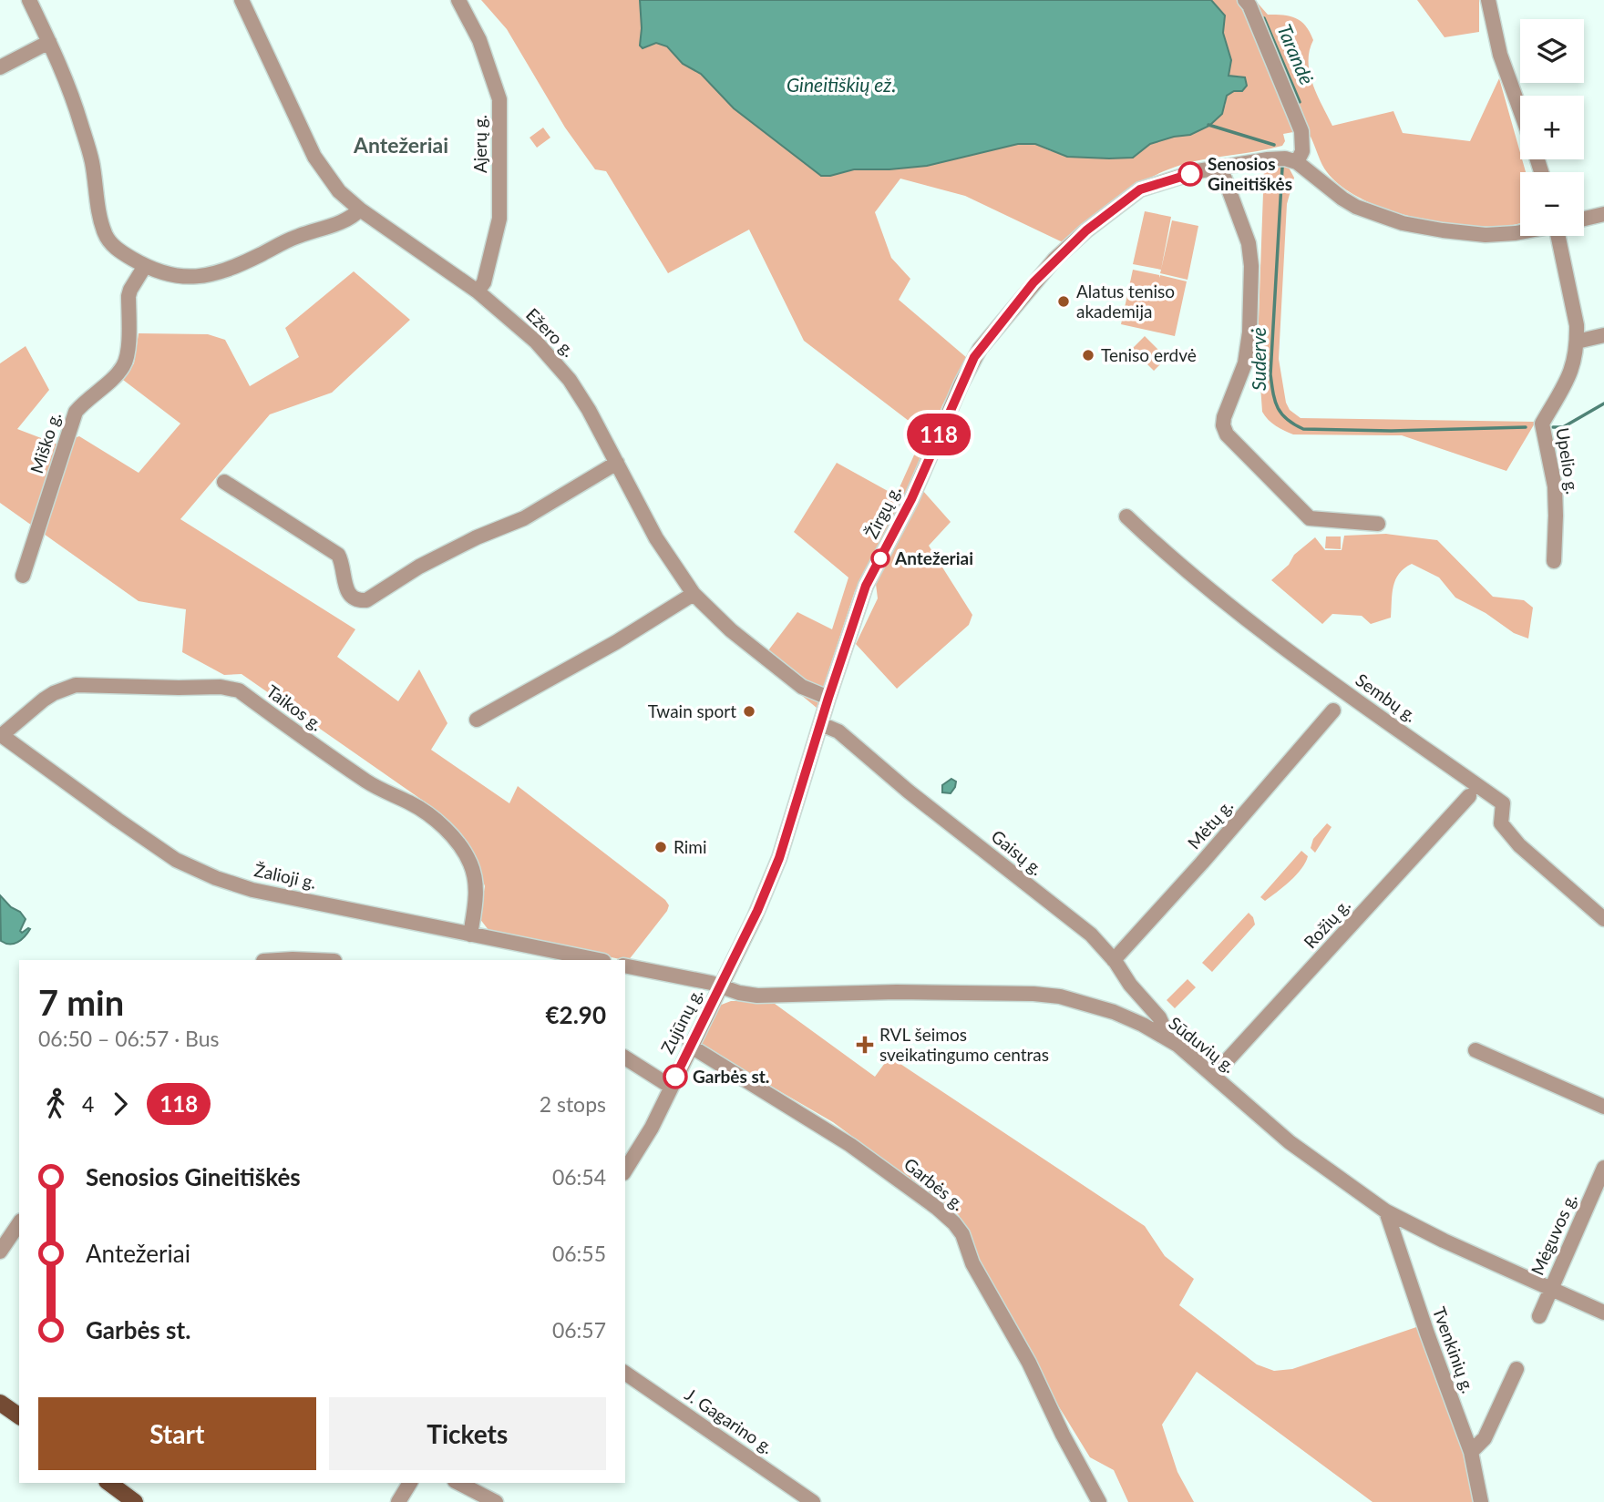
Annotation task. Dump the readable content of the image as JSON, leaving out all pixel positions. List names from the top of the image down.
{
  "streets": {
    "street": [
      "Ajerų g.",
      "Ežero g.",
      "Miško g.",
      "Upelio g.",
      "Žirgų g.",
      "Sembų g.",
      "Taikos g.",
      "Mėtų g.",
      "Gaisų g.",
      "Žalioji g.",
      "Rožių g.",
      "Zujūnų g.",
      "Sūduvių g.",
      "Garbės g.",
      "Mėguvos g.",
      "Tvenkinių g.",
      "J. Gagarino g."
    ]
  },
  "crossings": [
    ["Ajerų g.", "Ežero g."],
    ["Ežero g.", "Žirgų g."],
    ["Žirgų g.", "Gaisų g."],
    ["Žirgų g.", "Zujūnų g."],
    ["Žirgų g.", "Sūduvių g."],
    ["Taikos g.", "Žalioji g."],
    ["Mėtų g.", "Gaisų g."],
    ["Gaisų g.", "Sūduvių g."],
    ["Rožių g.", "Sūduvių g."],
    ["Zujūnų g.", "Sūduvių g."],
    ["Zujūnų g.", "Garbės g."],
    ["Sūduvių g.", "Mėguvos g."],
    ["Sūduvių g.", "Tvenkinių g."]
  ],
  "districts": ["Antežeriai"],
  "water": ["Tarandė", "Gineitiškių ež.", "Sudervė"],
  "places": {
    "other": [
      "Senosios Gineitiškės",
      "Alatus teniso akademija",
      "Teniso erdvė",
      "Antežeriai",
      "Twain sport",
      "Rimi",
      "Garbės st."
    ],
    "health": ["RVL šeimos sveikatingumo centras"]
  },
  "lines": ["bus line 118"],
  "page": {
    "on_map": "118",
    "map_buttons": ["+", "−"],
    "heading": ["7 min", "06:50 – 06:57 · Bus", "€2.90"],
    "legs": ["4", "118", "2 stops"],
    "list": [
      {
        "name": "Senosios Gineitiškės",
        "value": "06:54"
      },
      {
        "name": "Antežeriai",
        "value": "06:55"
      },
      {
        "name": "Garbės st.",
        "value": "06:57"
      }
    ],
    "buttons": ["Start", "Tickets"]
  }
}
